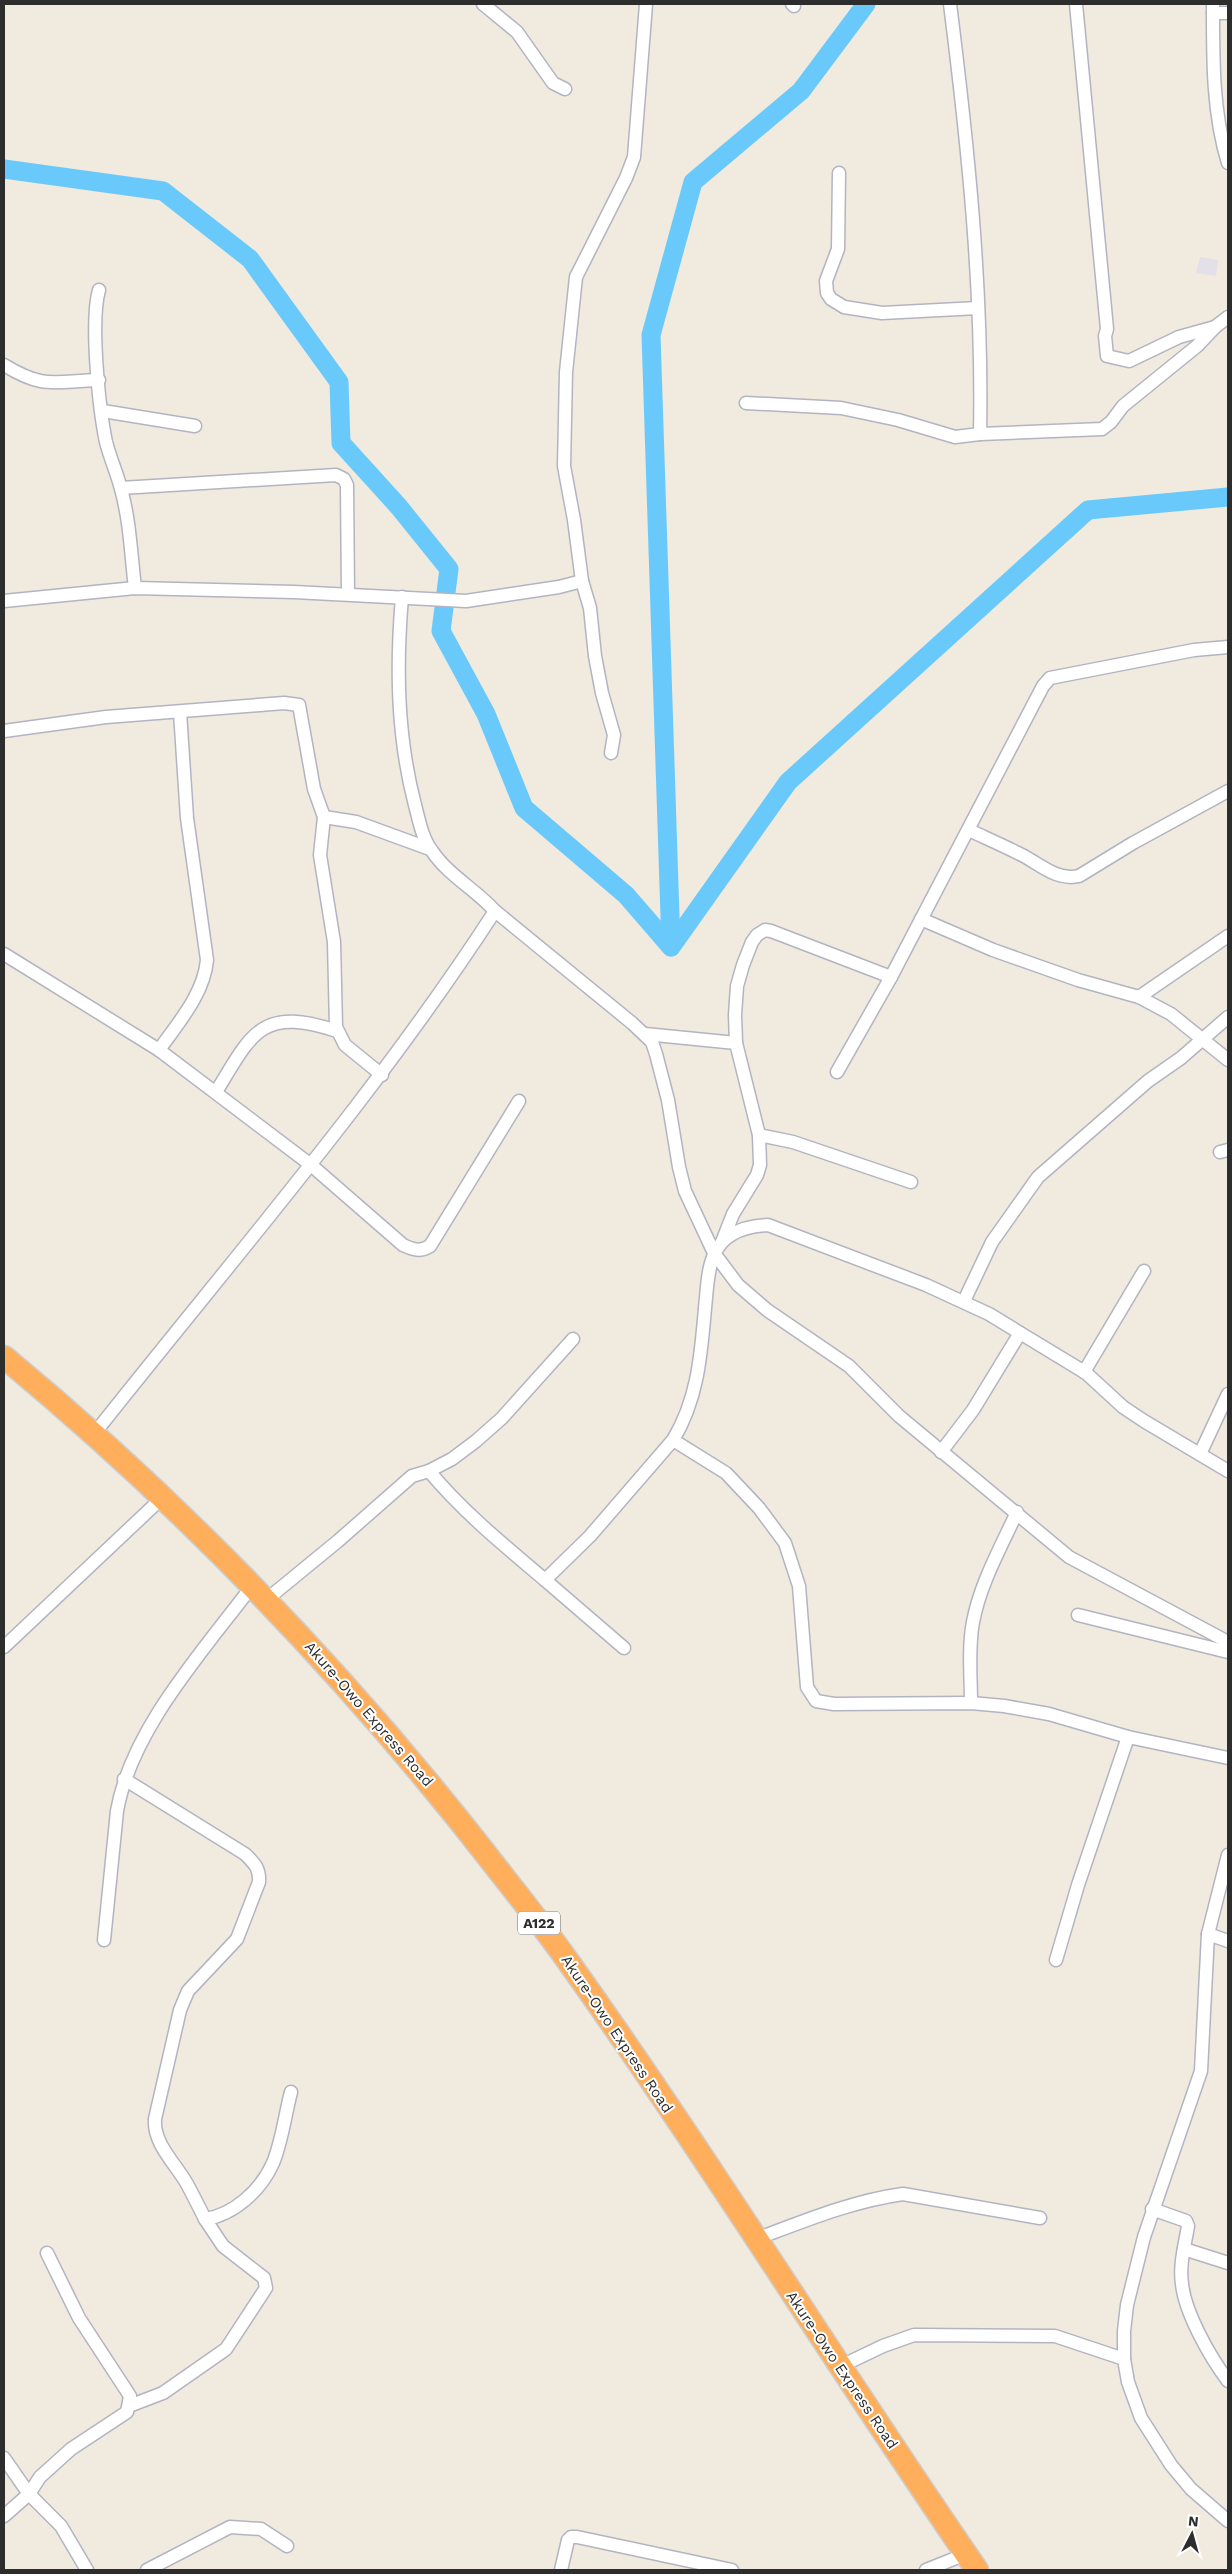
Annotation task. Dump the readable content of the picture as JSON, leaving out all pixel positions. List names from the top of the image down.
{
  "streets": {
    "highway": ["Akure-Owo Express Road", "A122"]
  },
  "north": "top"
}
